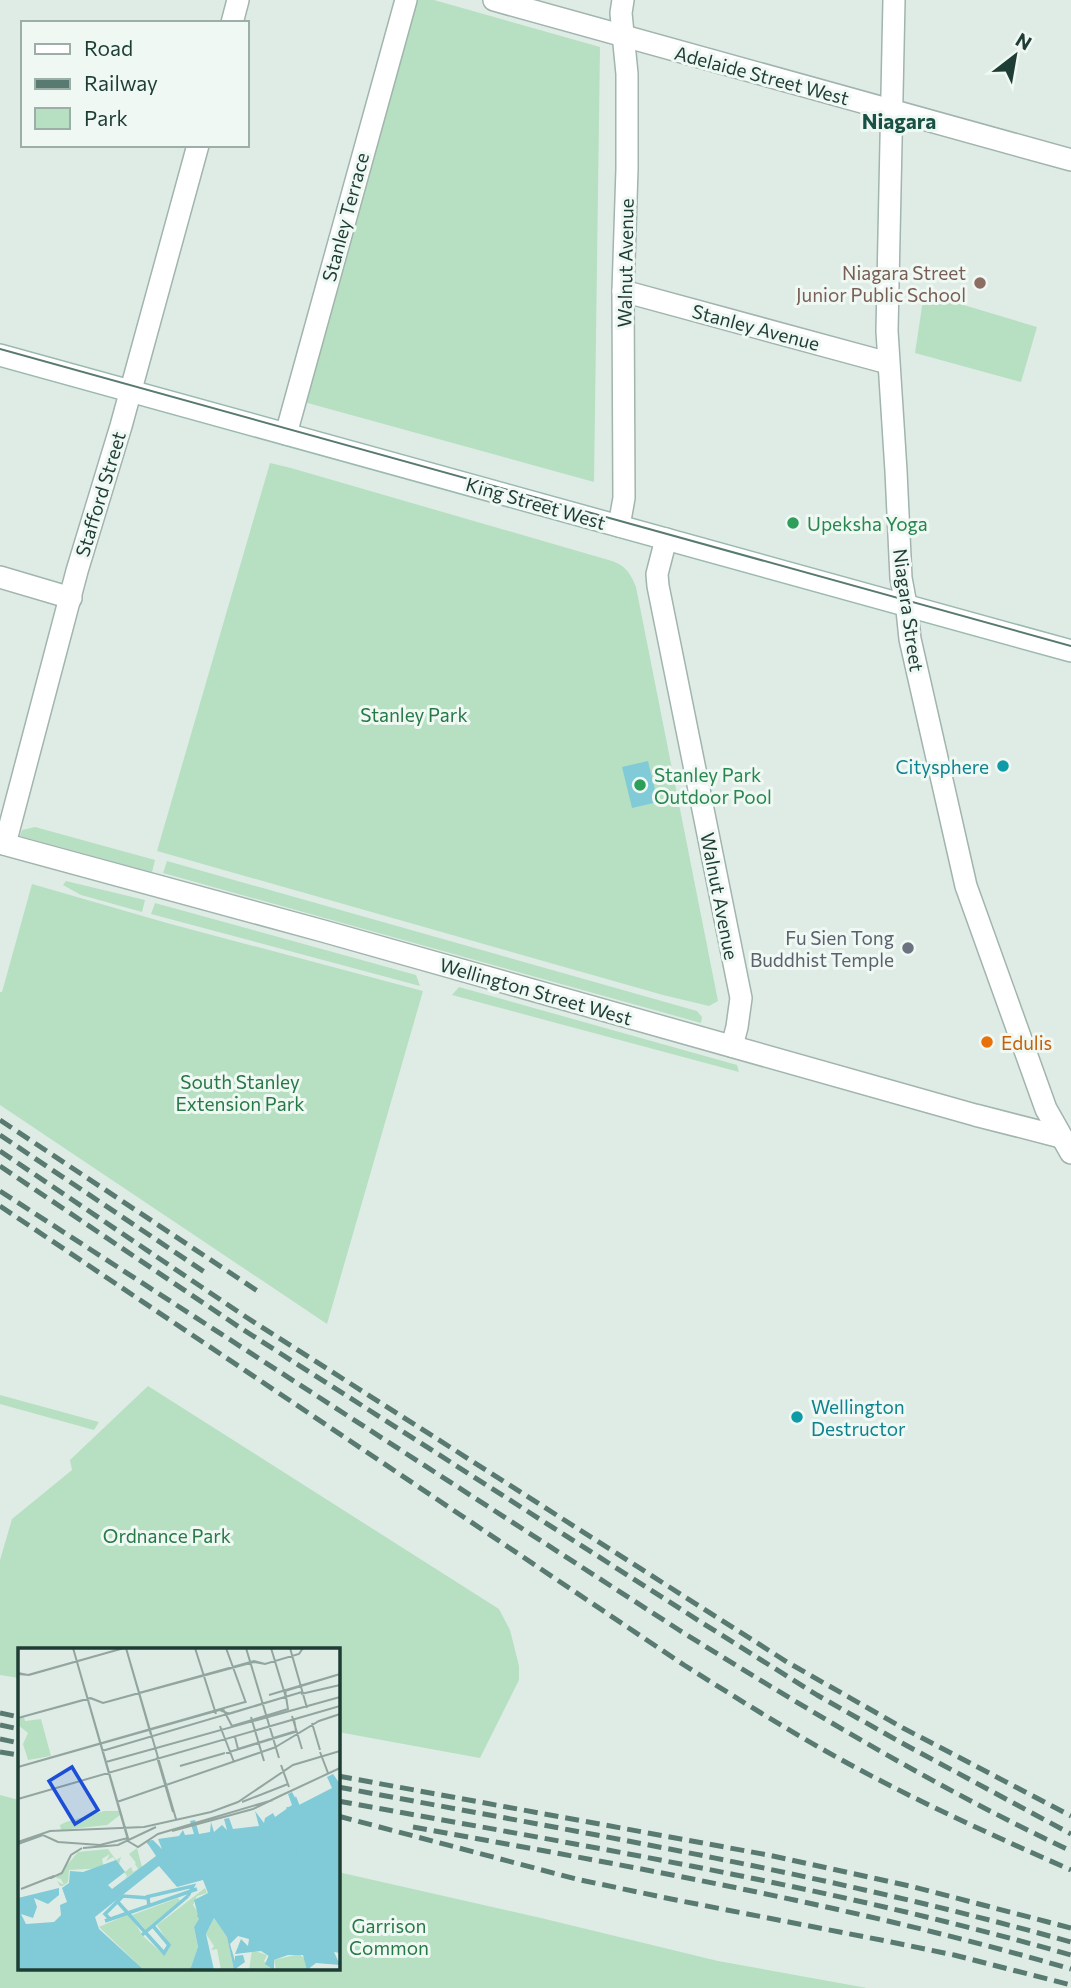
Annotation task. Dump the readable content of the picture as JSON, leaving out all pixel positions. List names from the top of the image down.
{
  "streets": {
    "street": [
      "Adelaide Street West",
      "Stanley Terrace",
      "Walnut Avenue",
      "Stanley Avenue",
      "Stafford Street",
      "King Street West",
      "Niagara Street",
      "Wellington Street West"
    ]
  },
  "crossings": [
    ["Adelaide Street West", "Walnut Avenue"],
    ["Adelaide Street West", "Niagara Street"],
    ["Stanley Terrace", "King Street West"],
    ["Walnut Avenue", "Stanley Avenue"],
    ["Walnut Avenue", "King Street West"],
    ["Walnut Avenue", "Wellington Street West"],
    ["Stanley Avenue", "Niagara Street"],
    ["Stafford Street", "King Street West"],
    ["Stafford Street", "Wellington Street West"],
    ["King Street West", "Niagara Street"],
    ["Niagara Street", "Wellington Street West"]
  ],
  "districts": ["Niagara"],
  "parks": [
    "Stanley Park",
    "South Stanley Extension Park",
    "Ordnance Park",
    "Garrison Common"
  ],
  "places": [
    "Niagara Street Junior Public School",
    "Upeksha Yoga",
    "Citysphere",
    "Stanley Park Outdoor Pool",
    "Fu Sien Tong Buddhist Temple",
    "Edulis",
    "Wellington Destructor"
  ],
  "legend": ["Road", "Railway", "Park"],
  "north": "top right"
}
